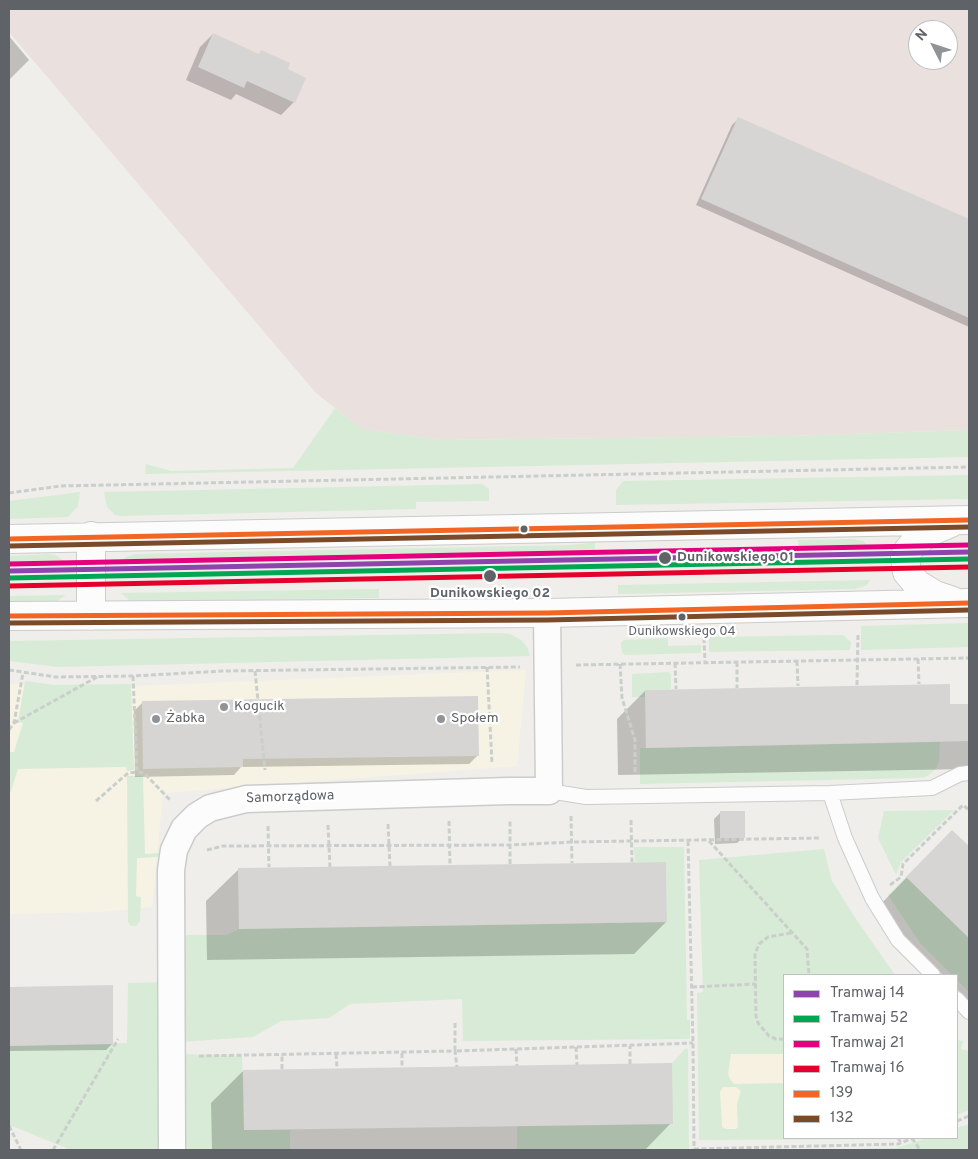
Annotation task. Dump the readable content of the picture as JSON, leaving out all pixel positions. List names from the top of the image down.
{
  "streets": {
    "street": ["Samorządowa"]
  },
  "places": [
    "Dunikowskiego 01",
    "Dunikowskiego 02",
    "Dunikowskiego 04",
    "Kogucik",
    "Żabka",
    "Społem"
  ],
  "lines": [
    "transit line 139",
    "transit line 132",
    "tram line 21",
    "tram line 14",
    "tram line 52",
    "tram line 16"
  ],
  "legend": [
    "Tramwaj 14",
    "Tramwaj 52",
    "Tramwaj 21",
    "Tramwaj 16",
    "139",
    "132"
  ],
  "north": "top left"
}
